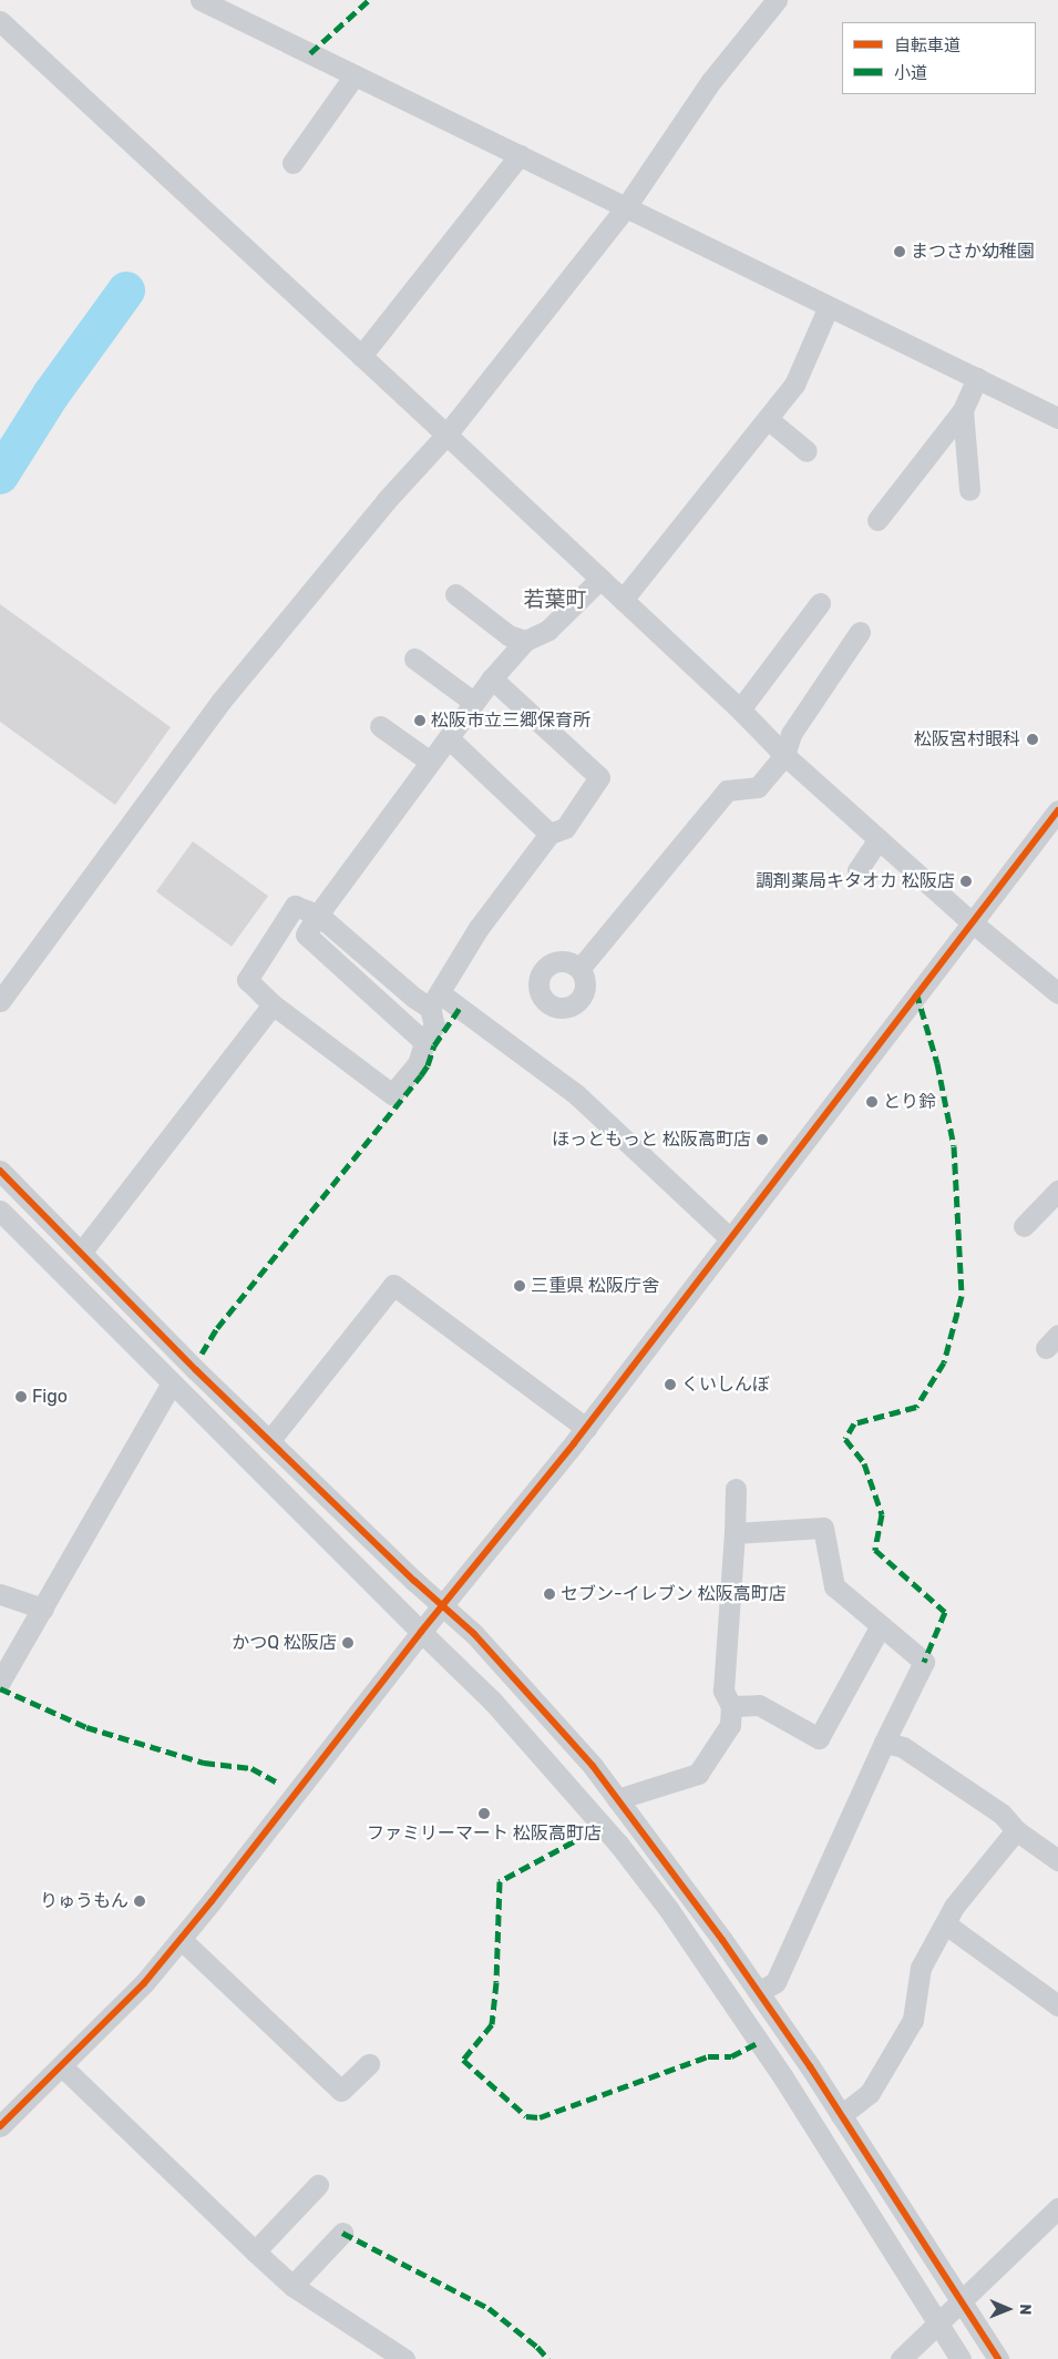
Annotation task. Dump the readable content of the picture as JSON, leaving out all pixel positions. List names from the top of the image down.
{
  "districts": ["若葉町"],
  "places": [
    "まつさか幼稚園",
    "松阪市立三郷保育所",
    "松阪宮村眼科",
    "調剤薬局キタオカ 松阪店",
    "とり鈴",
    "ほっともっと 松阪高町店",
    "三重県 松阪庁舎",
    "くいしんぼ",
    "Figo",
    "セブン-イレブン 松阪高町店",
    "かつQ 松阪店",
    "ファミリーマート 松阪高町店",
    "りゅうもん"
  ],
  "legend": ["自転車道", "小道"],
  "north": "right"
}
